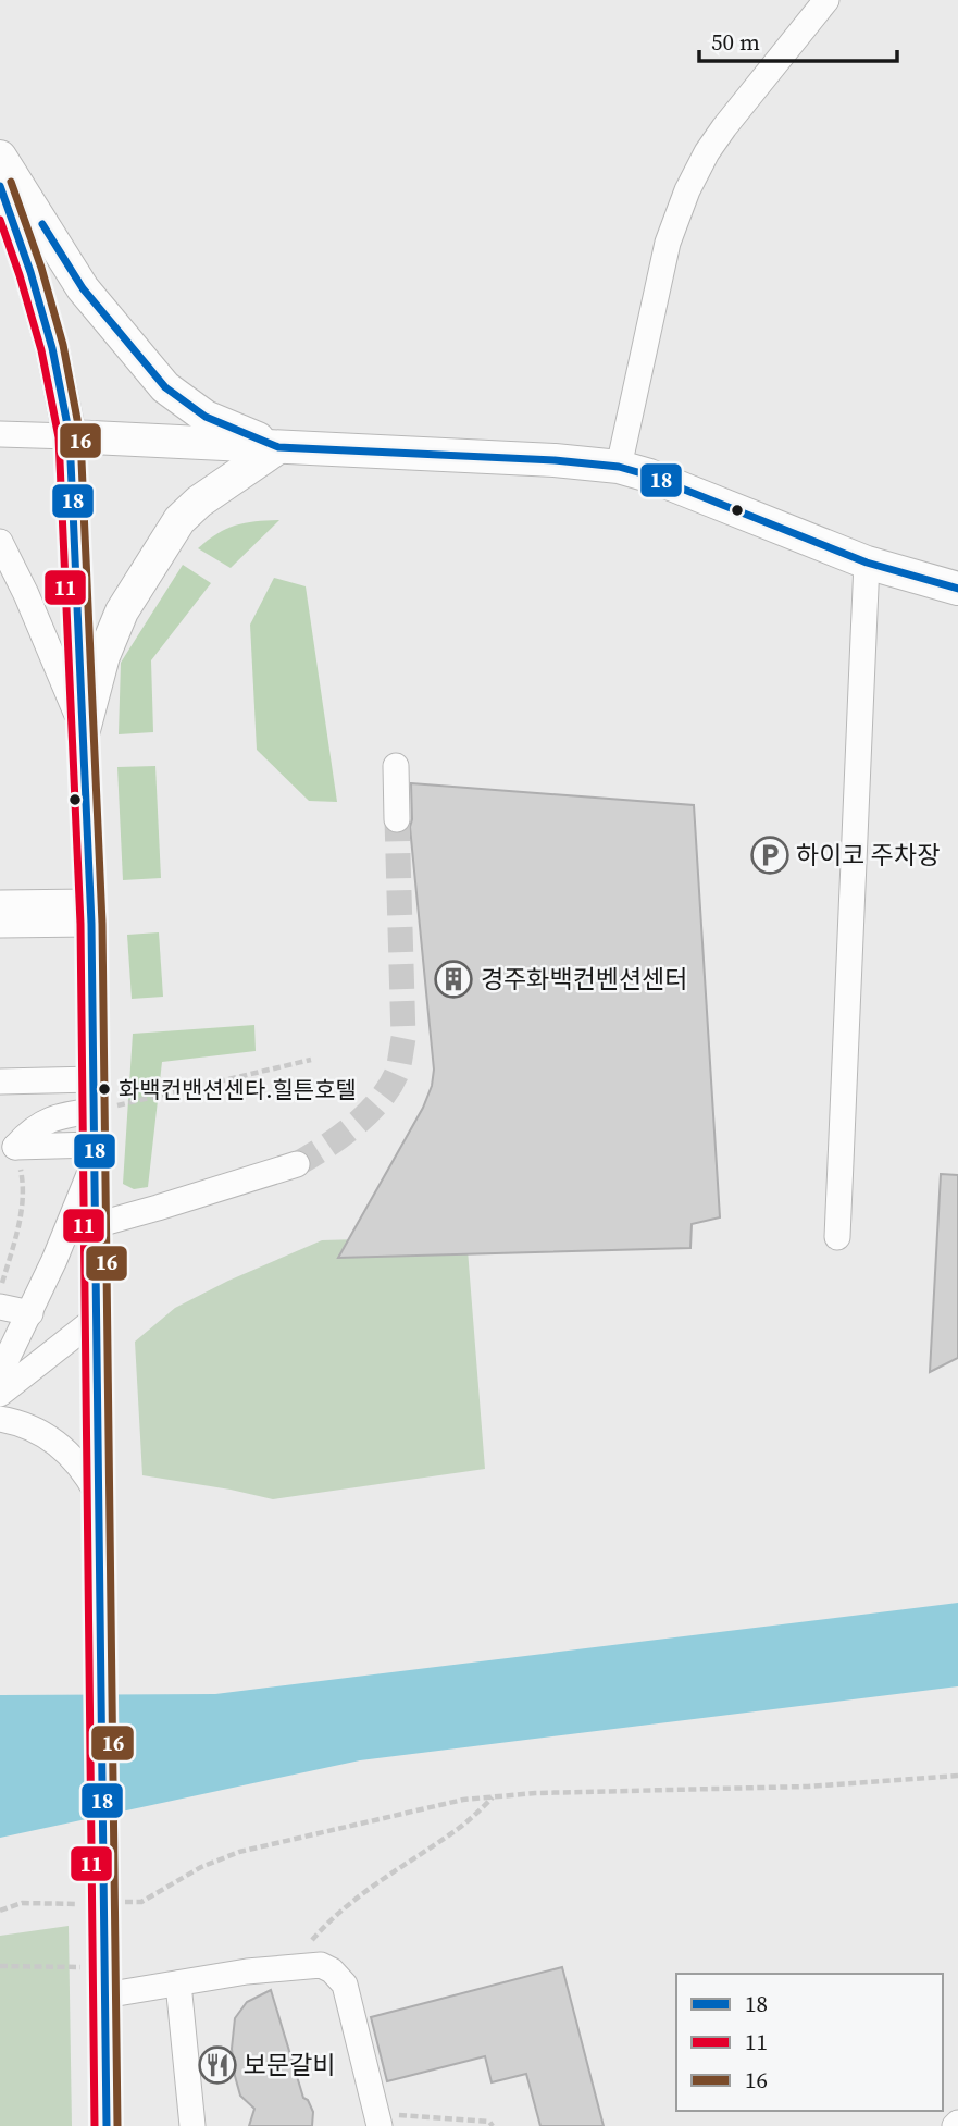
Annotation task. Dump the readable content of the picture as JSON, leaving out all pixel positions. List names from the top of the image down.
{
  "places": {
    "parking": ["하이코 주차장"],
    "building": ["경주화백컨벤션센터"],
    "other": ["화백컨밴션센타.힐튼호텔"],
    "restaurant": ["보문갈비"]
  },
  "lines": ["transit line 16", "transit line 18", "transit line 11"],
  "legend": ["18", "11", "16"],
  "scale_bar": "50 m"
}
